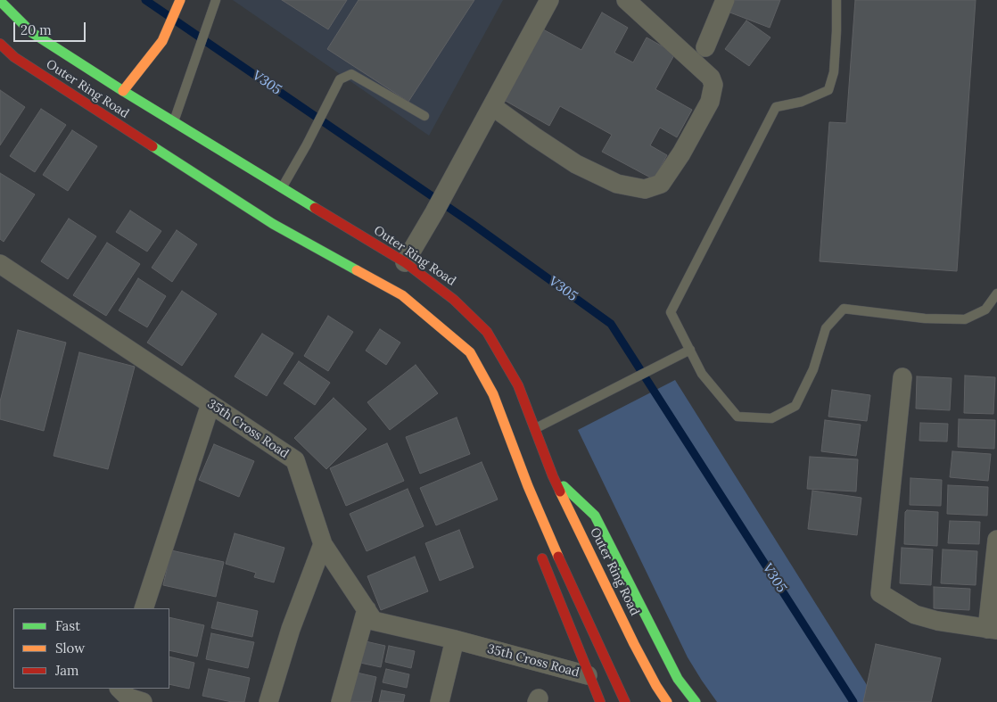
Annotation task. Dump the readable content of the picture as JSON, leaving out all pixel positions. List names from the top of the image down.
{
  "streets": {
    "main road": ["Outer Ring Road"],
    "street": ["35th Cross Road"]
  },
  "water": ["V305"],
  "legend": ["Fast", "Slow", "Jam"],
  "scale_bar": "20 m"
}
